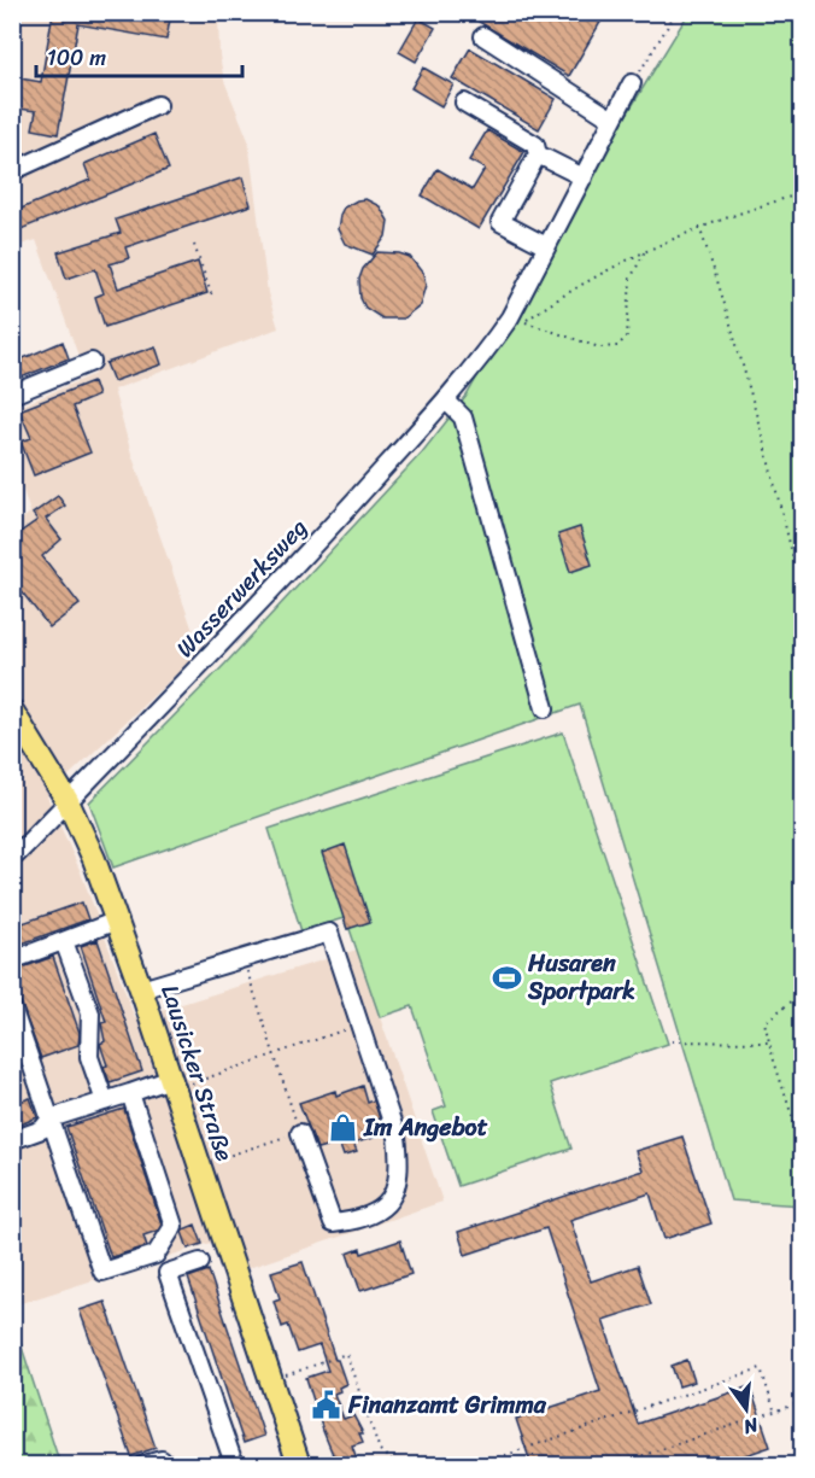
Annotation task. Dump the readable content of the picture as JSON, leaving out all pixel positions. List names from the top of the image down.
{
  "streets": {
    "main road": ["Lausicker Straße"],
    "street": ["Wasserwerksweg"]
  },
  "crossings": [
    ["Wasserwerksweg", "Lausicker Straße"]
  ],
  "places": {
    "sports": ["Husaren Sportpark"],
    "shop": ["Im Angebot"],
    "public building": ["Finanzamt Grimma"]
  },
  "scale_bar": "100 m",
  "north": "bottom"
}
